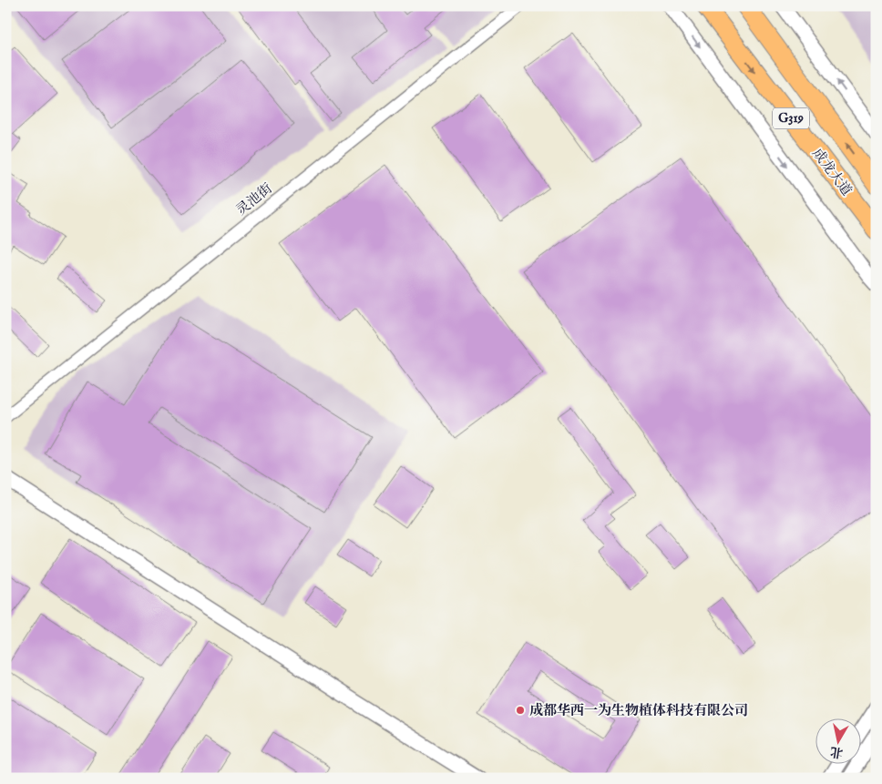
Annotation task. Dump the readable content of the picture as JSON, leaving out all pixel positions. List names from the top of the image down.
{
  "streets": {
    "highway": ["G319", "成龙大道"],
    "street": ["灵池街"]
  },
  "places": ["成都华西一为生物植体科技有限公司"],
  "north": "bottom"
}
